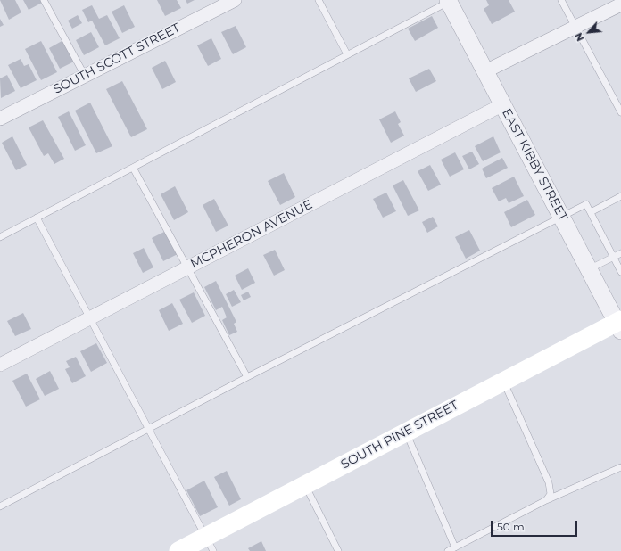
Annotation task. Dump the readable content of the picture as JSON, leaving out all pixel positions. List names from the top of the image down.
{
  "streets": {
    "main road": ["SOUTH PINE STREET"],
    "street": ["SOUTH SCOTT STREET", "EAST KIBBY STREET", "MCPHERON AVENUE"]
  },
  "crossings": [
    ["EAST KIBBY STREET", "MCPHERON AVENUE"],
    ["EAST KIBBY STREET", "SOUTH PINE STREET"]
  ],
  "scale_bar": "50 m",
  "north": "bottom left"
}
